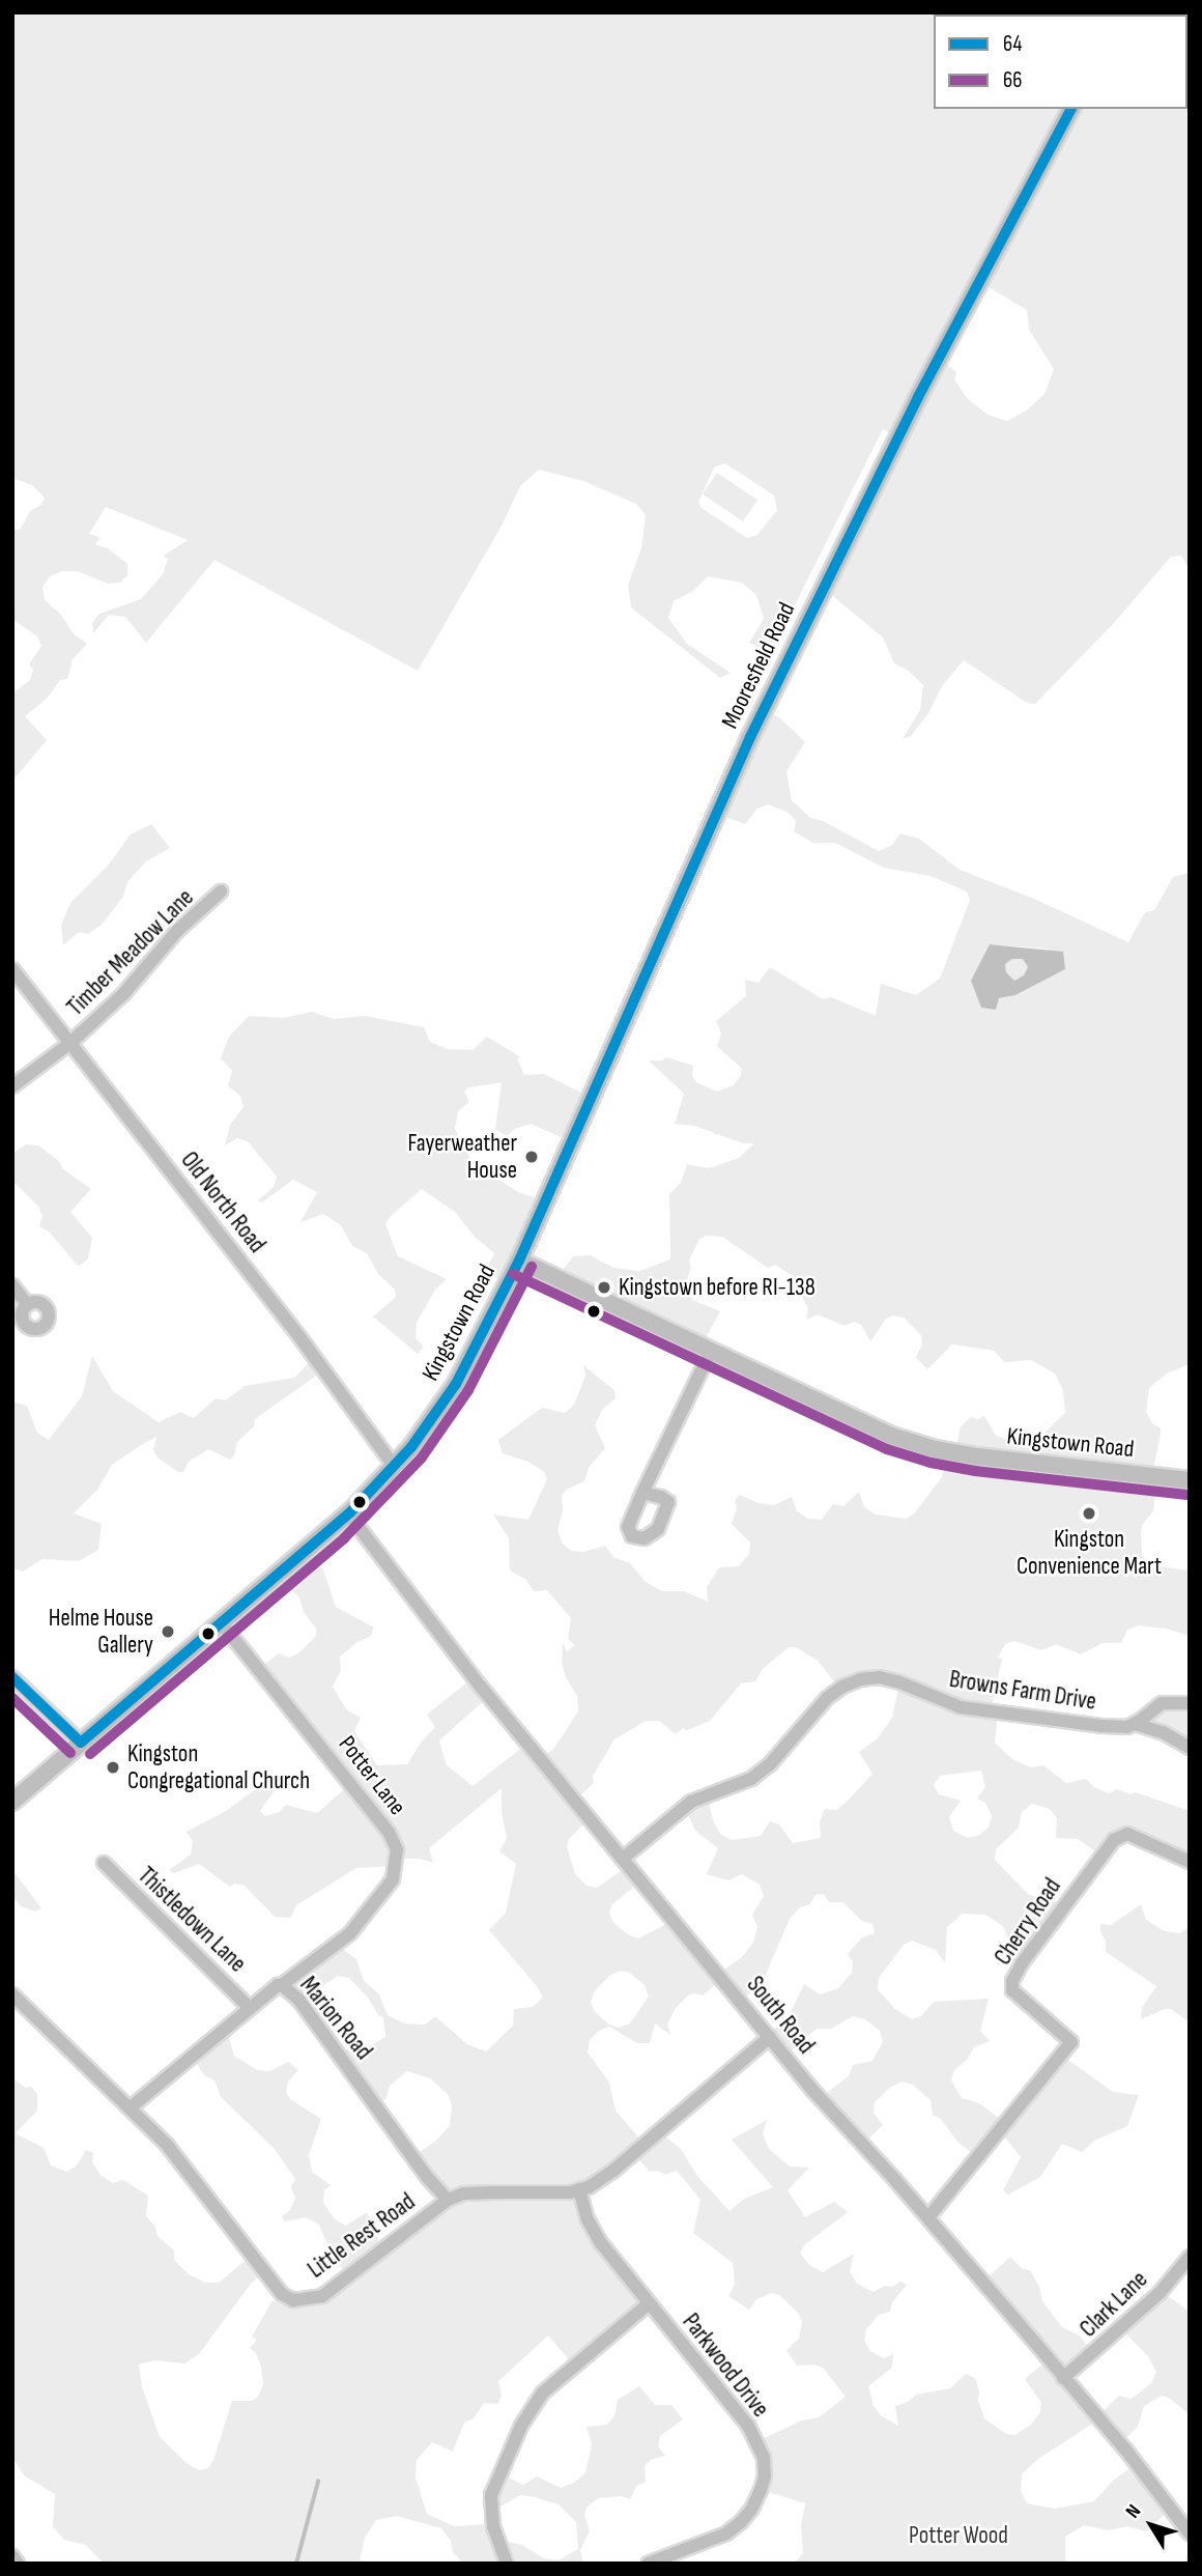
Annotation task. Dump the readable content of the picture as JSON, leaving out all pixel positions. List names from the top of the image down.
{
  "streets": {
    "main road": ["Mooresfield Road", "Kingstown Road"],
    "street": [
      "Timber Meadow Lane",
      "Old North Road",
      "Browns Farm Drive",
      "Potter Lane",
      "Thistledown Lane",
      "Cherry Road",
      "South Road",
      "Marion Road",
      "Little Rest Road",
      "Clark Lane",
      "Parkwood Drive"
    ]
  },
  "crossings": [
    ["Mooresfield Road", "Kingstown Road"],
    ["Timber Meadow Lane", "Old North Road"],
    ["Old North Road", "Kingstown Road"],
    ["Kingstown Road", "Potter Lane"],
    ["Kingstown Road", "South Road"],
    ["Browns Farm Drive", "South Road"],
    ["Potter Lane", "Marion Road"],
    ["Thistledown Lane", "Marion Road"],
    ["Cherry Road", "South Road"],
    ["South Road", "Little Rest Road"],
    ["South Road", "Clark Lane"],
    ["Marion Road", "Little Rest Road"],
    ["Little Rest Road", "Parkwood Drive"]
  ],
  "parks": ["Potter Wood"],
  "places": [
    "Fayerweather House",
    "Kingstown before RI-138",
    "Kingston Convenience Mart",
    "Helme House Gallery",
    "Kingston Congregational Church"
  ],
  "lines": ["transit line 64", "transit line 66"],
  "legend": ["64", "66"],
  "north": "top left"
}
